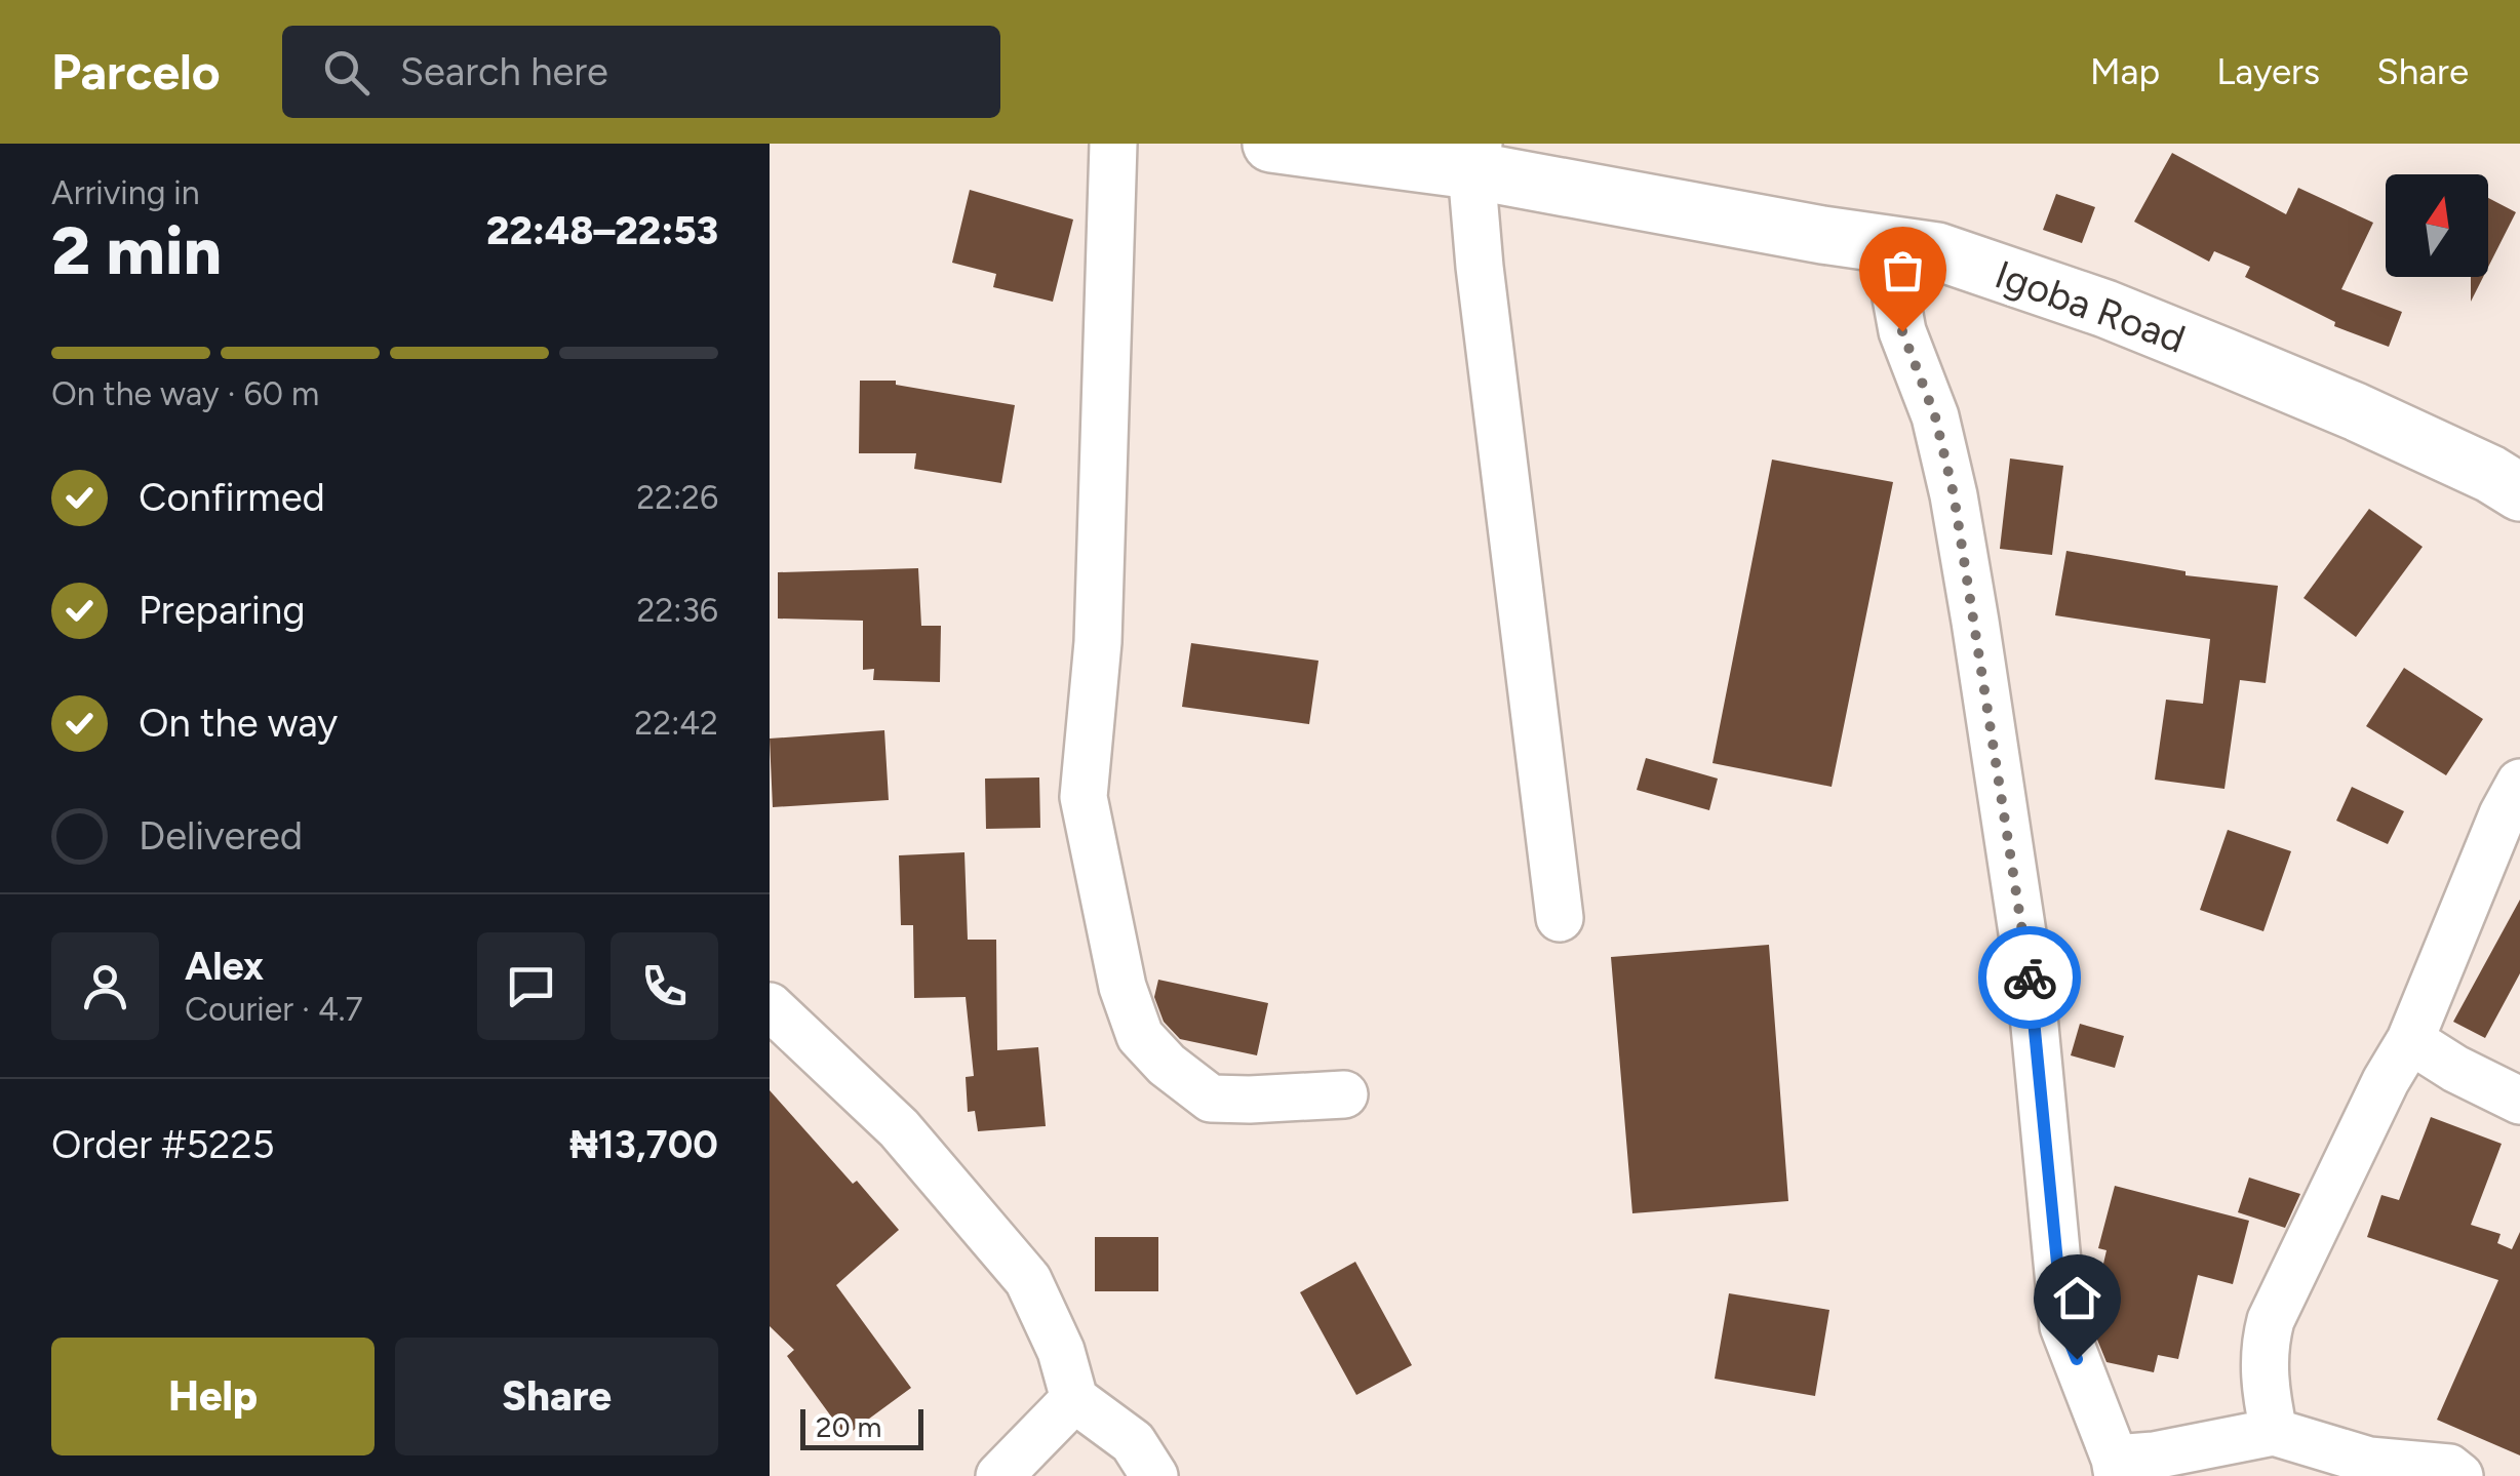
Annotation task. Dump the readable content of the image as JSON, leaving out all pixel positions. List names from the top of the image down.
{
  "streets": {
    "street": ["Igoba Road"]
  },
  "scale_bar": "20 m",
  "north": "top",
  "page": {
    "header": "Parcelo",
    "search": "Search here",
    "nav": ["Map", "Layers", "Share"],
    "heading": ["2 min", "Arriving in", "22:48–22:53"],
    "panel": [
      "Alex",
      "Courier · 4.7",
      "Order #5225",
      "₦13,700"
    ],
    "bar": "On the way · 60 m",
    "list": [
      ["Confirmed", "22:26"],
      ["Preparing", "22:36"],
      ["On the way", "22:42"],
      "Delivered"
    ],
    "buttons": ["Help", "Share"],
    "scale": "20 m"
  }
}
